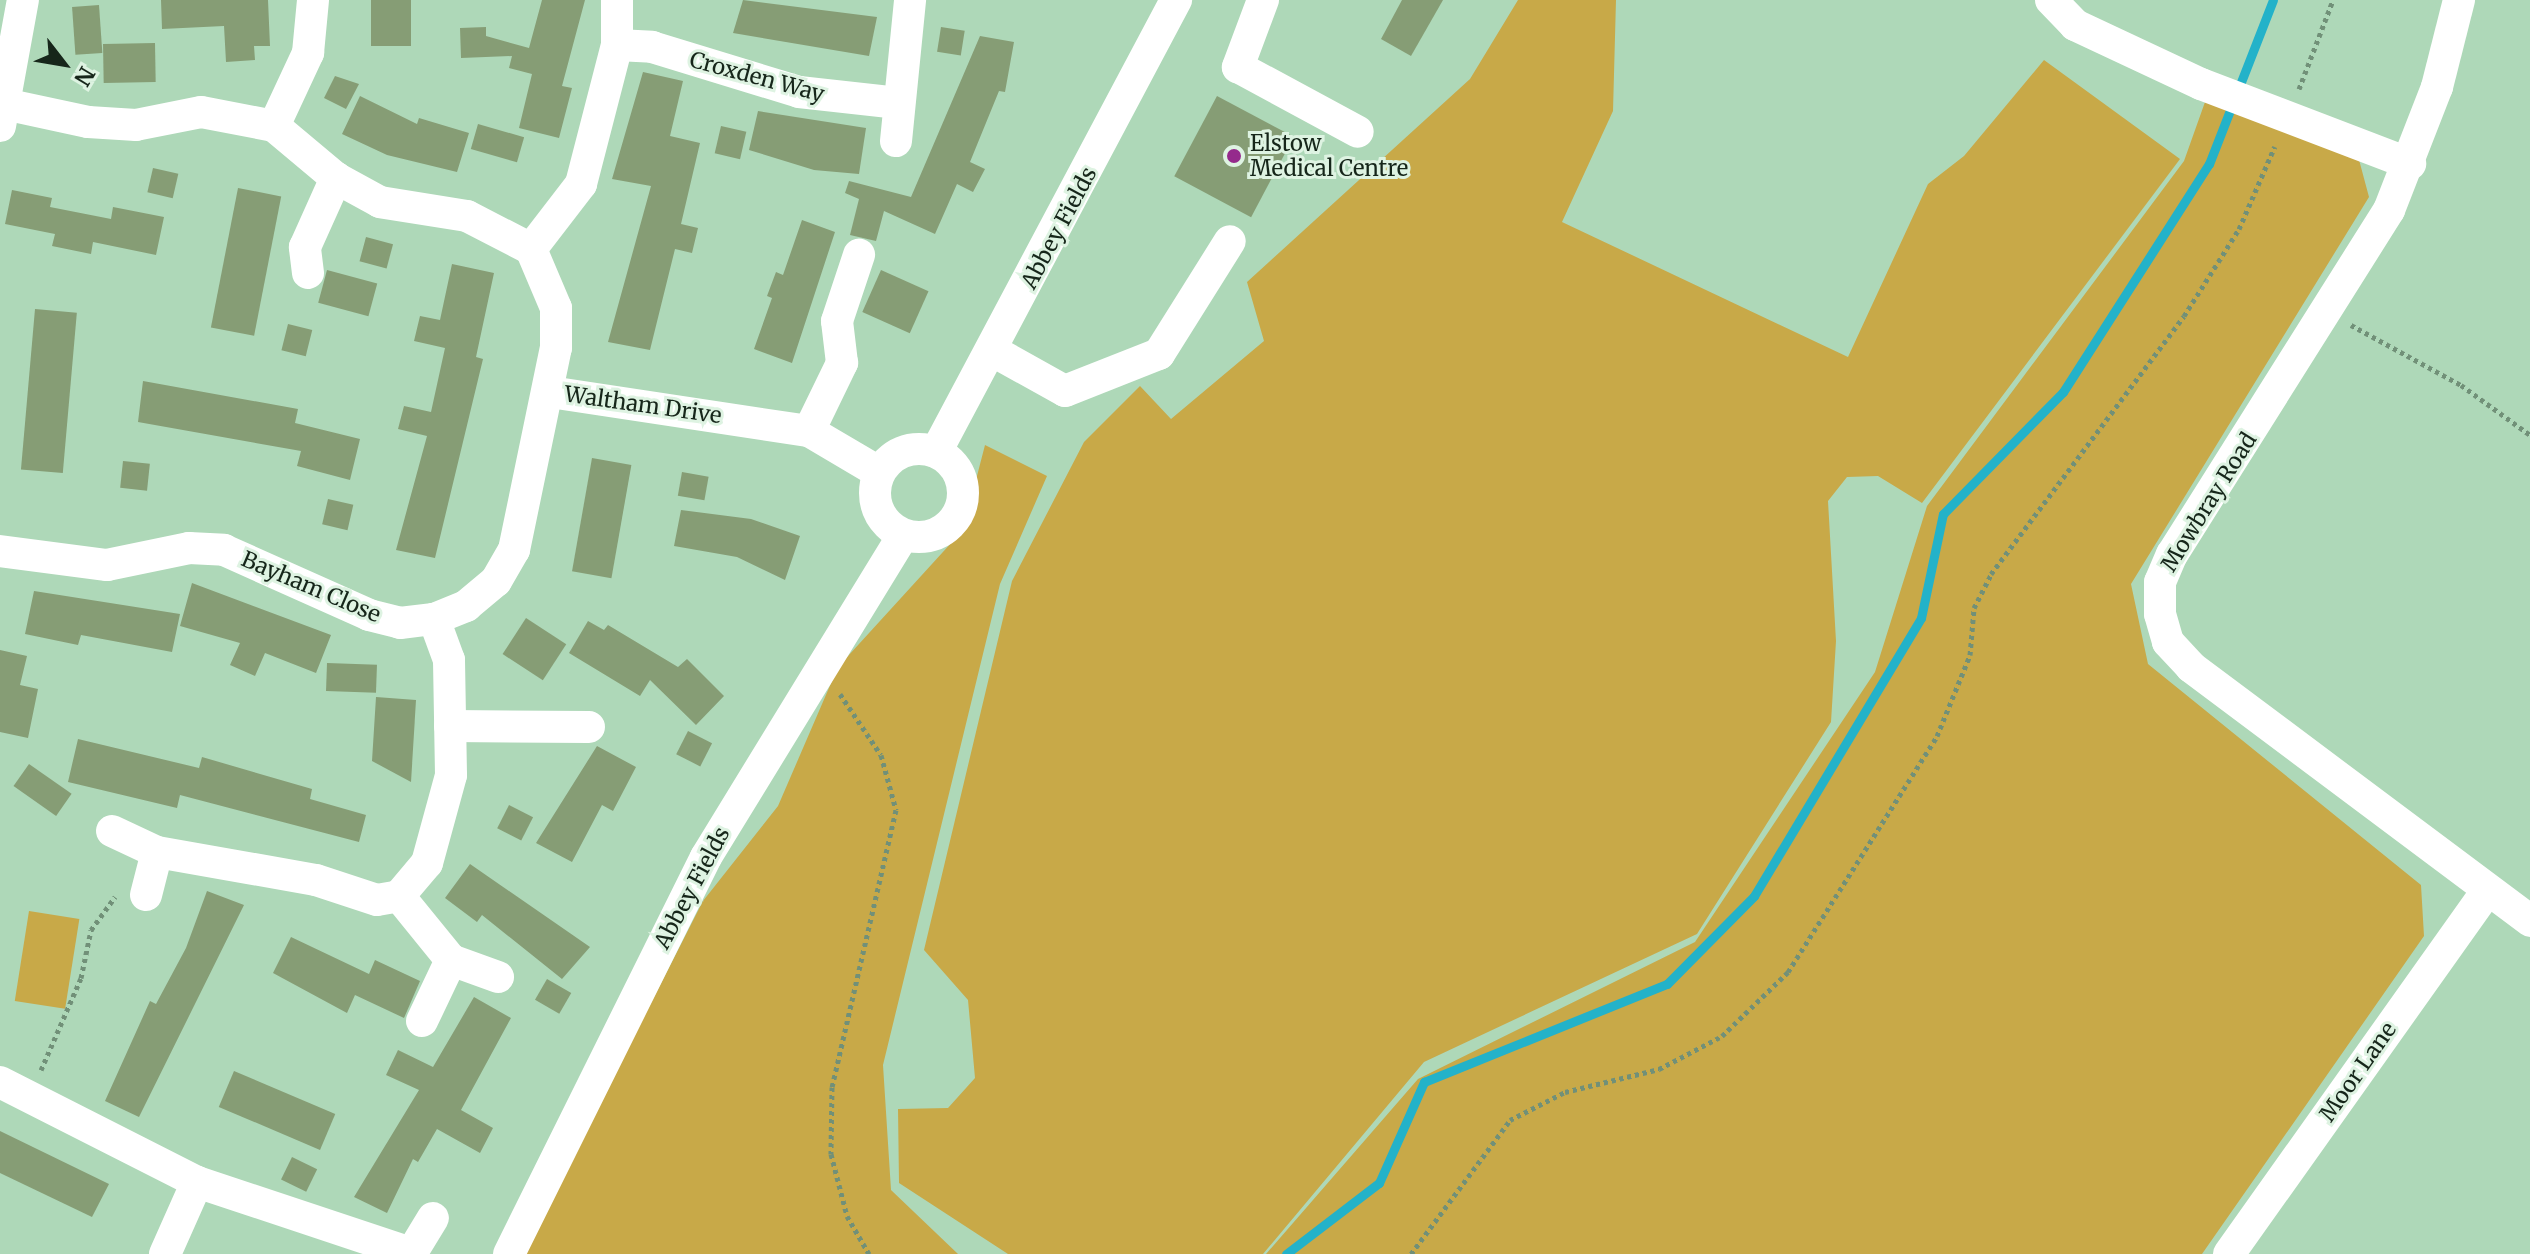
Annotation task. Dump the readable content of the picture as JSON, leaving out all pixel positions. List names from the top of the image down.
{
  "streets": {
    "street": [
      "Croxden Way",
      "Abbey Fields",
      "Waltham Drive",
      "Mowbray Road",
      "Bayham Close",
      "Moor Lane"
    ]
  },
  "crossings": [
    ["Abbey Fields", "Waltham Drive"],
    ["Mowbray Road", "Moor Lane"]
  ],
  "places": ["Elstow Medical Centre"],
  "north": "bottom right"
}
